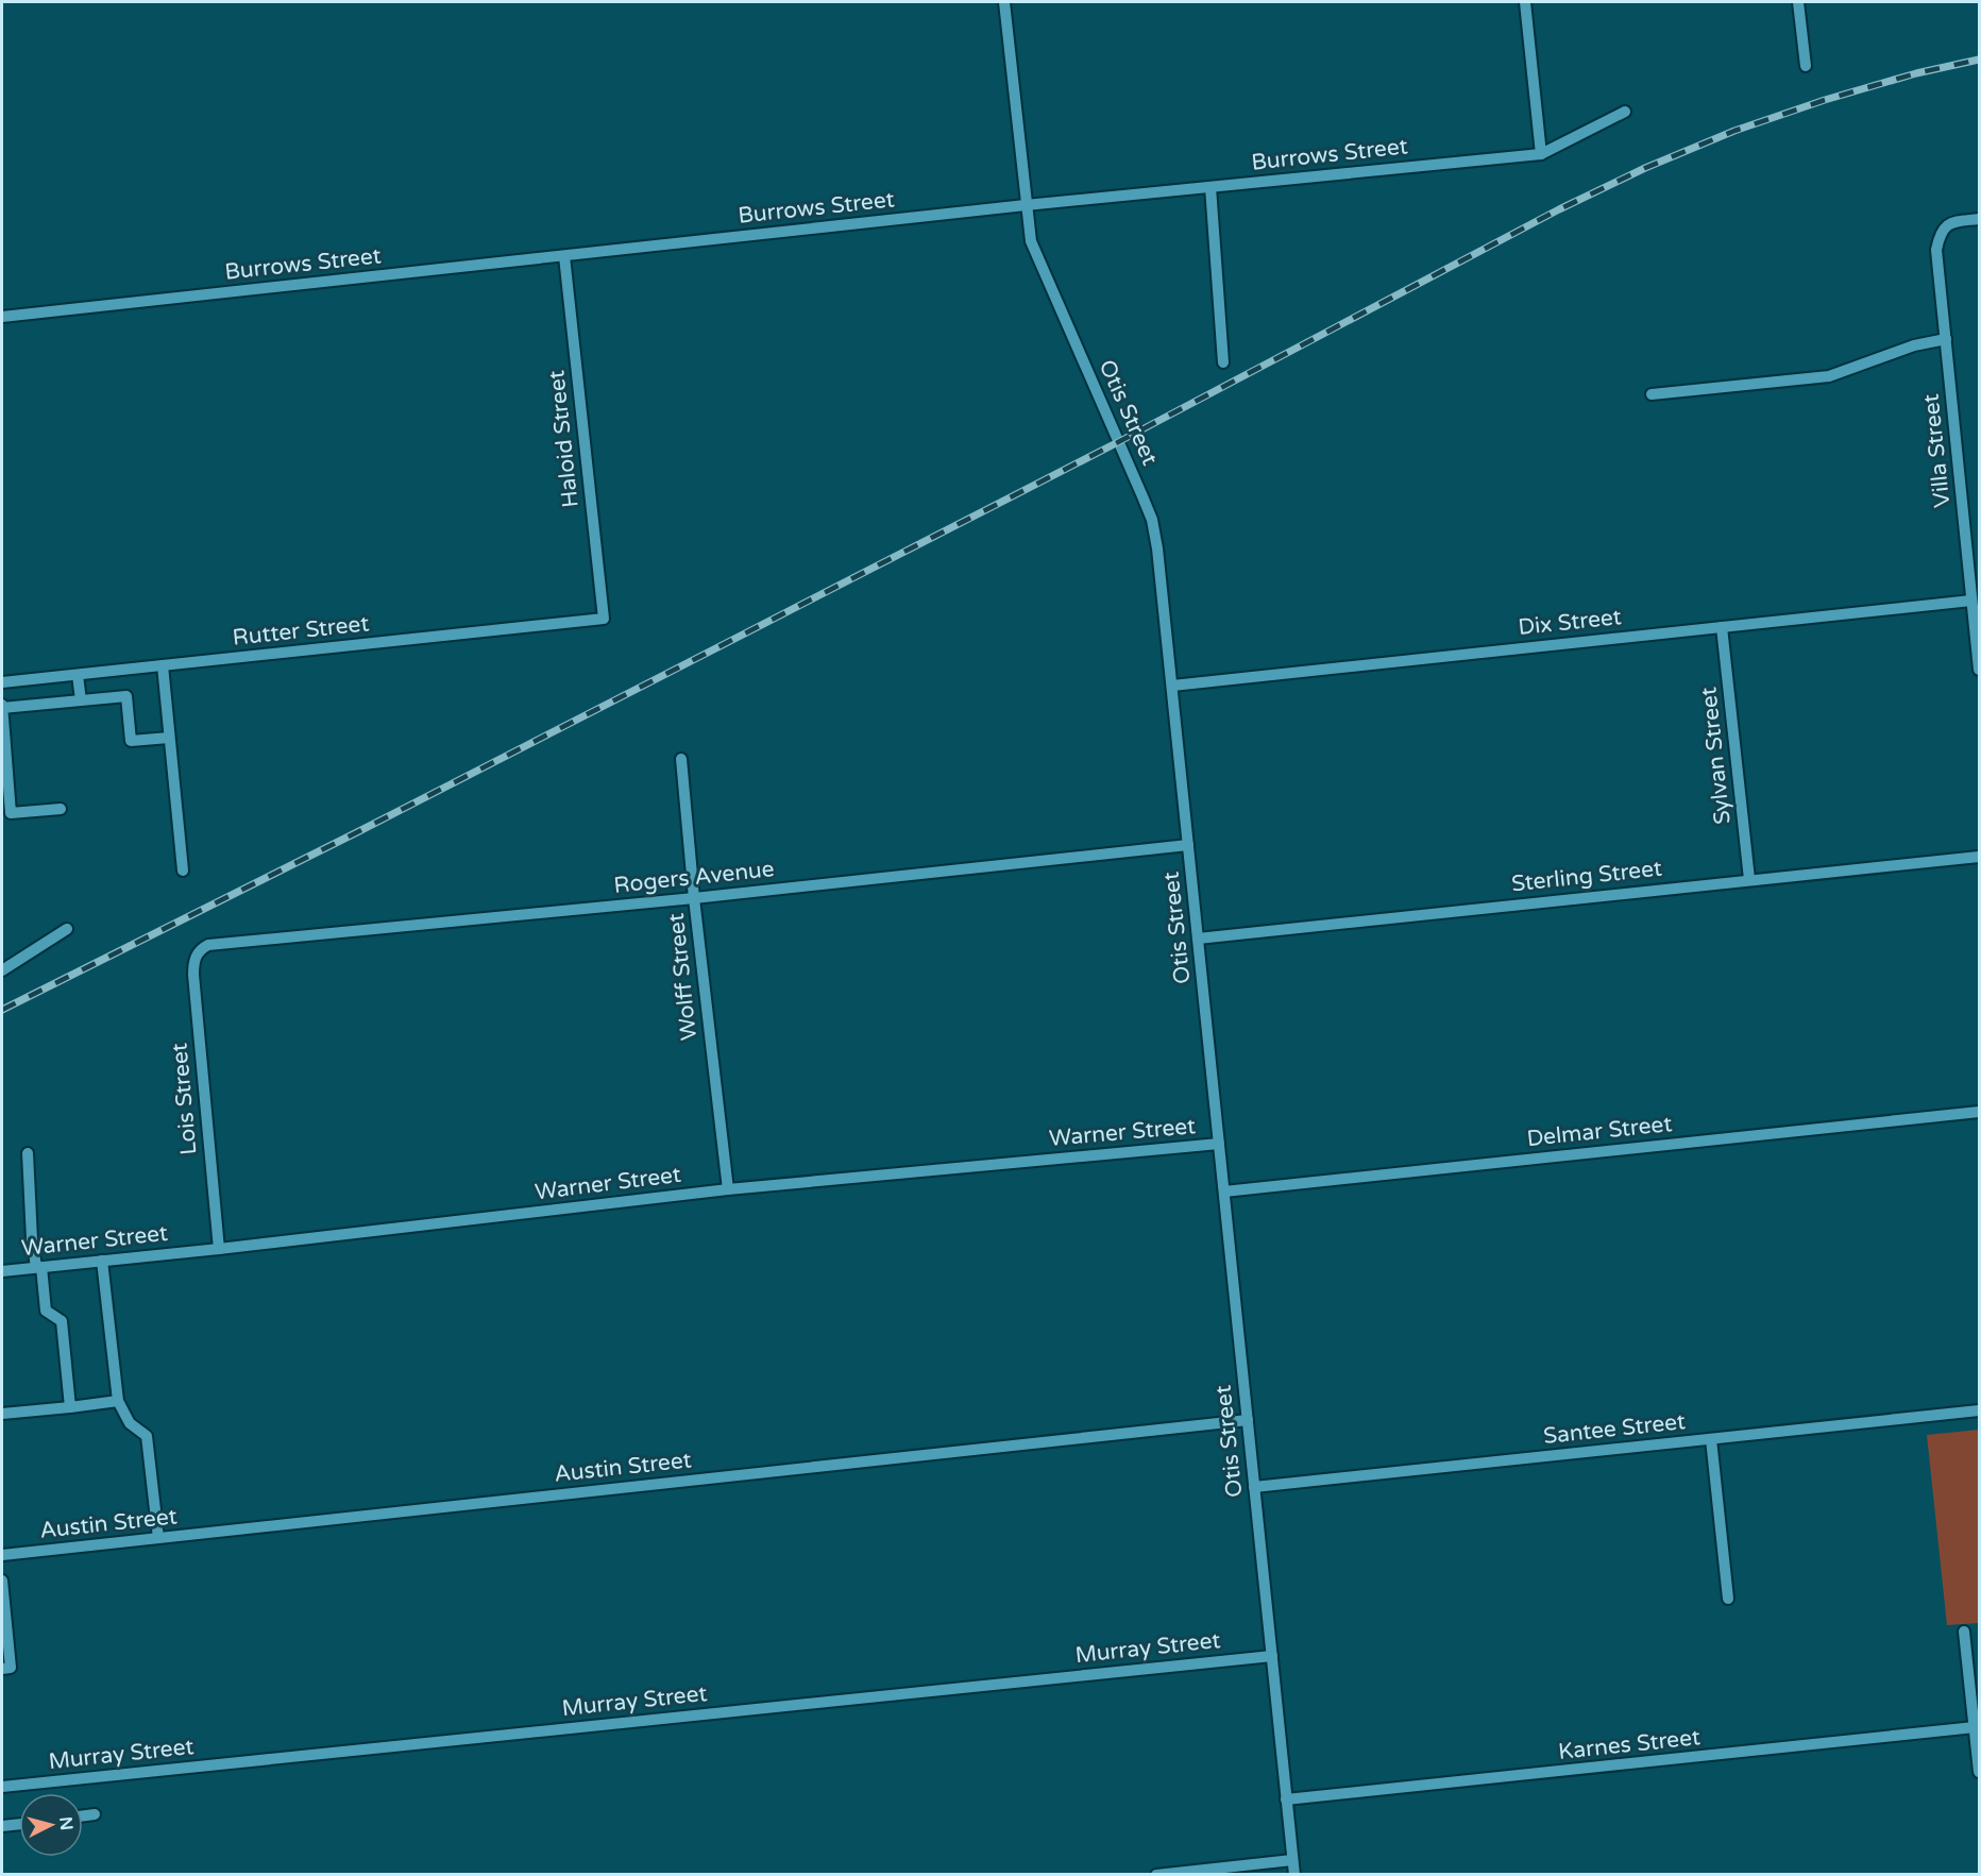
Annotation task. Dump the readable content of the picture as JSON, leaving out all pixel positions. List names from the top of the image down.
{
  "streets": {
    "street": [
      "Burrows Street",
      "Otis Street",
      "Haloid Street",
      "Villa Street",
      "Dix Street",
      "Rutter Street",
      "Sylvan Street",
      "Sterling Street",
      "Rogers Avenue",
      "Wolff Street",
      "Lois Street",
      "Delmar Street",
      "Warner Street",
      "Santee Street",
      "Austin Street",
      "Murray Street",
      "Karnes Street"
    ]
  },
  "crossings": [
    ["Burrows Street", "Otis Street"],
    ["Burrows Street", "Haloid Street"],
    ["Otis Street", "Dix Street"],
    ["Otis Street", "Sterling Street"],
    ["Otis Street", "Rogers Avenue"],
    ["Otis Street", "Delmar Street"],
    ["Otis Street", "Warner Street"],
    ["Otis Street", "Santee Street"],
    ["Otis Street", "Austin Street"],
    ["Otis Street", "Murray Street"],
    ["Otis Street", "Karnes Street"],
    ["Haloid Street", "Rutter Street"],
    ["Villa Street", "Dix Street"],
    ["Dix Street", "Sylvan Street"],
    ["Sylvan Street", "Sterling Street"],
    ["Rogers Avenue", "Wolff Street"],
    ["Rogers Avenue", "Lois Street"],
    ["Wolff Street", "Warner Street"],
    ["Lois Street", "Warner Street"]
  ],
  "north": "right"
}
